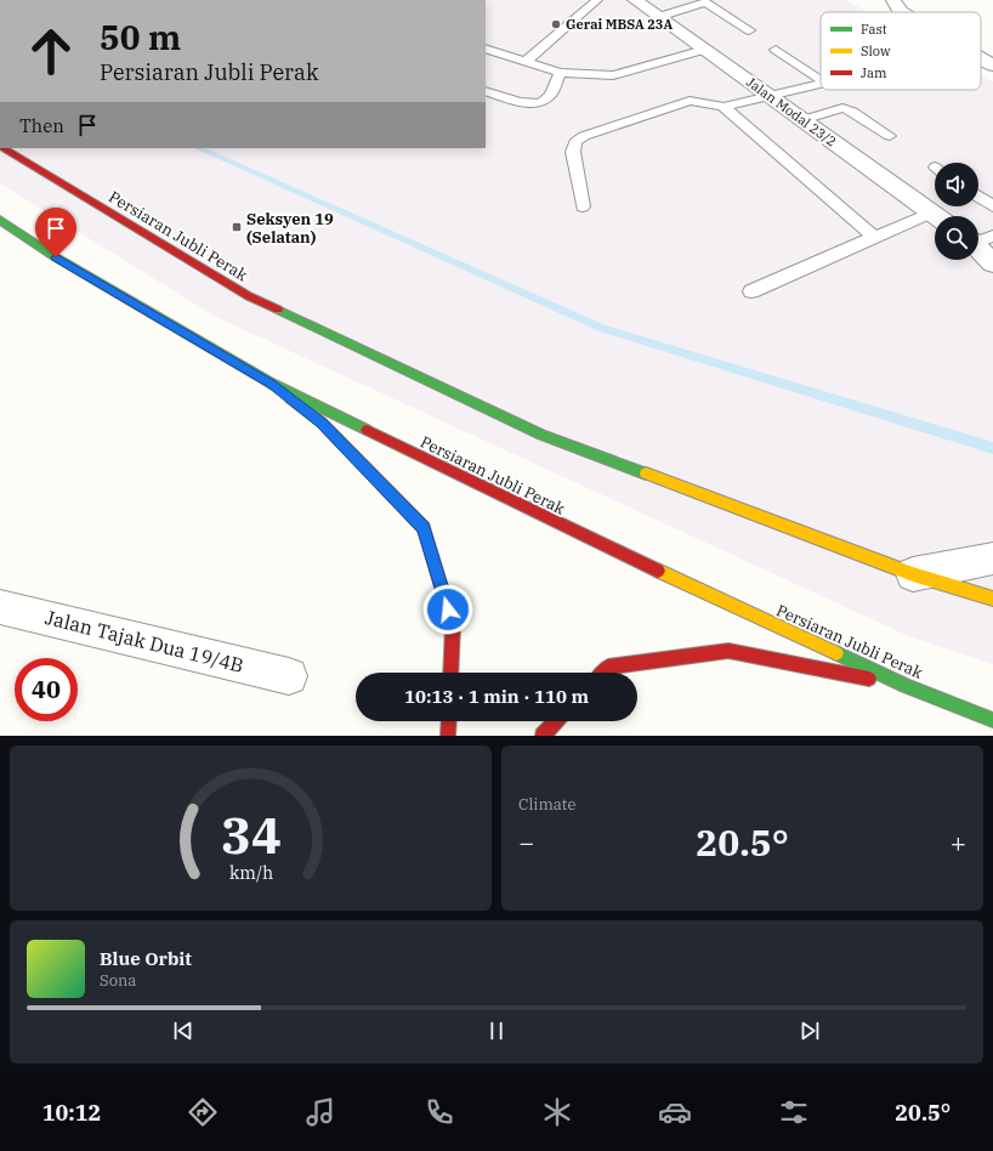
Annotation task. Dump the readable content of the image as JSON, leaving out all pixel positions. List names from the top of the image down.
{
  "streets": {
    "main road": ["Persiaran Jubli Perak"],
    "street": ["Jalan Modal 23/2", "Jalan Tajak Dua 19/4B"]
  },
  "places": {
    "other": ["Gerai MBSA 23A"],
    "transit": ["Seksyen 19 (Selatan)"]
  },
  "legend": ["Fast", "Slow", "Jam"],
  "page": {
    "turn": ["50 m", "Persiaran Jubli Perak"],
    "then": "Then",
    "limit": "40",
    "trip": "10:13 · 1 min · 110 m",
    "tile": "Climate",
    "heat": ["−", "20.5°", "+"],
    "song": ["Blue Orbit", "Sona"],
    "tabs": ["10:12", "20.5°"],
    "gauge": ["34", "km/h"]
  }
}
